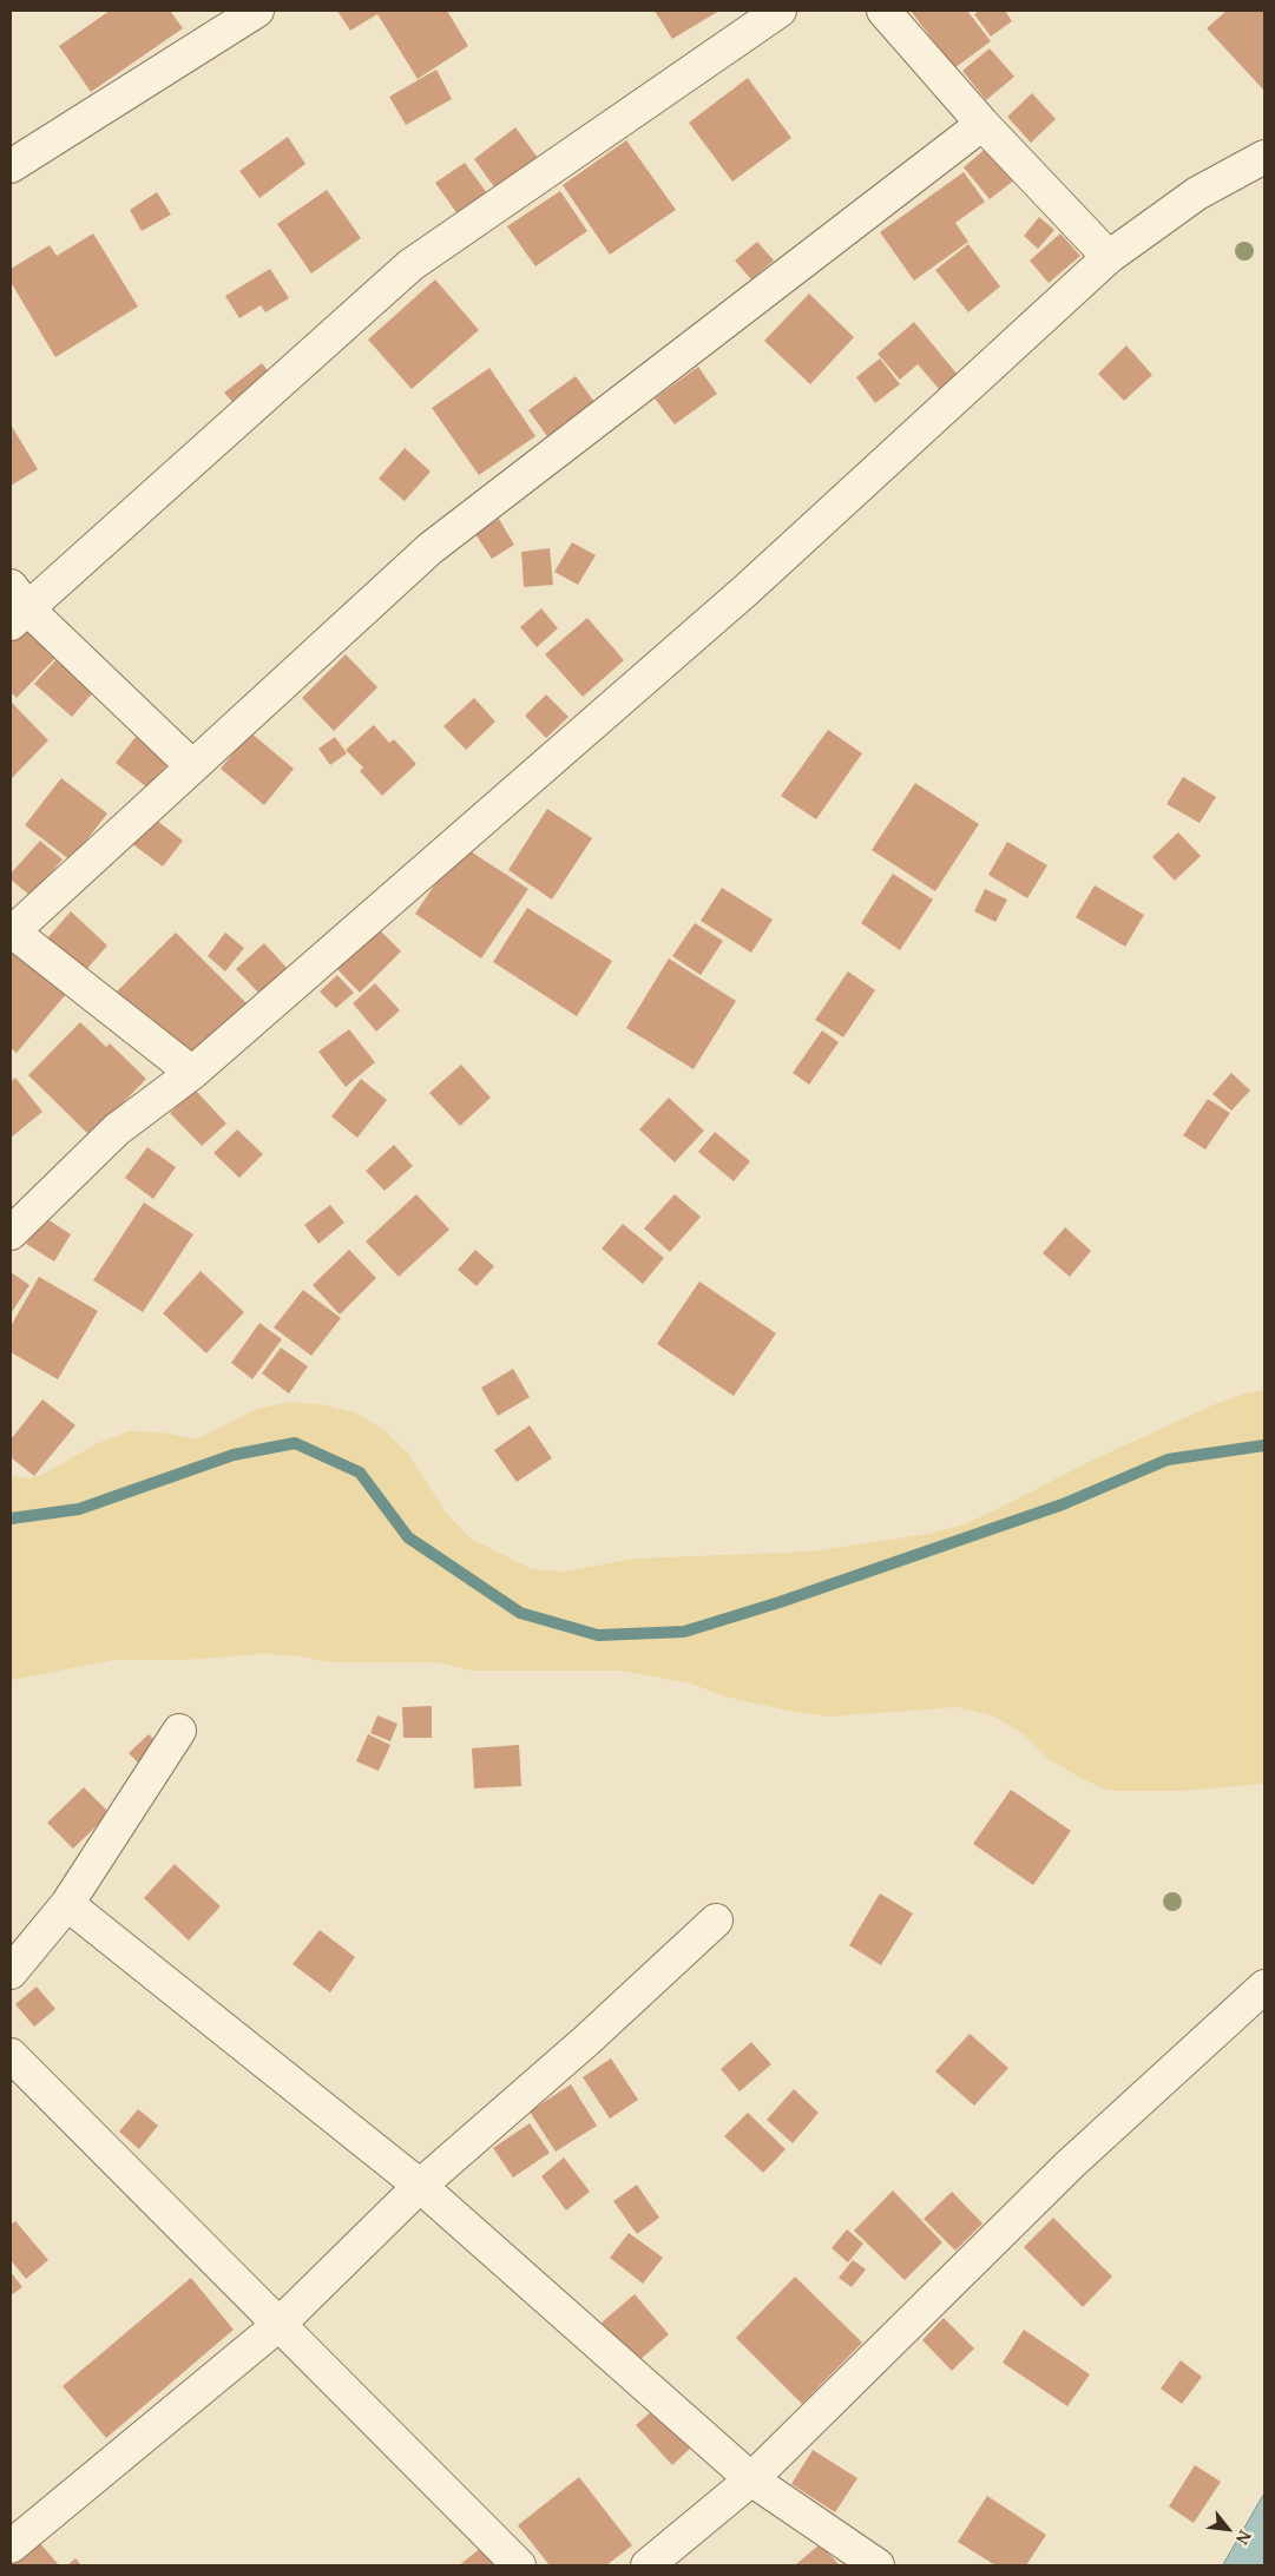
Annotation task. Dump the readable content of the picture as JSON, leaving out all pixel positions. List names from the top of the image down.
{
  "north": "bottom right"
}
